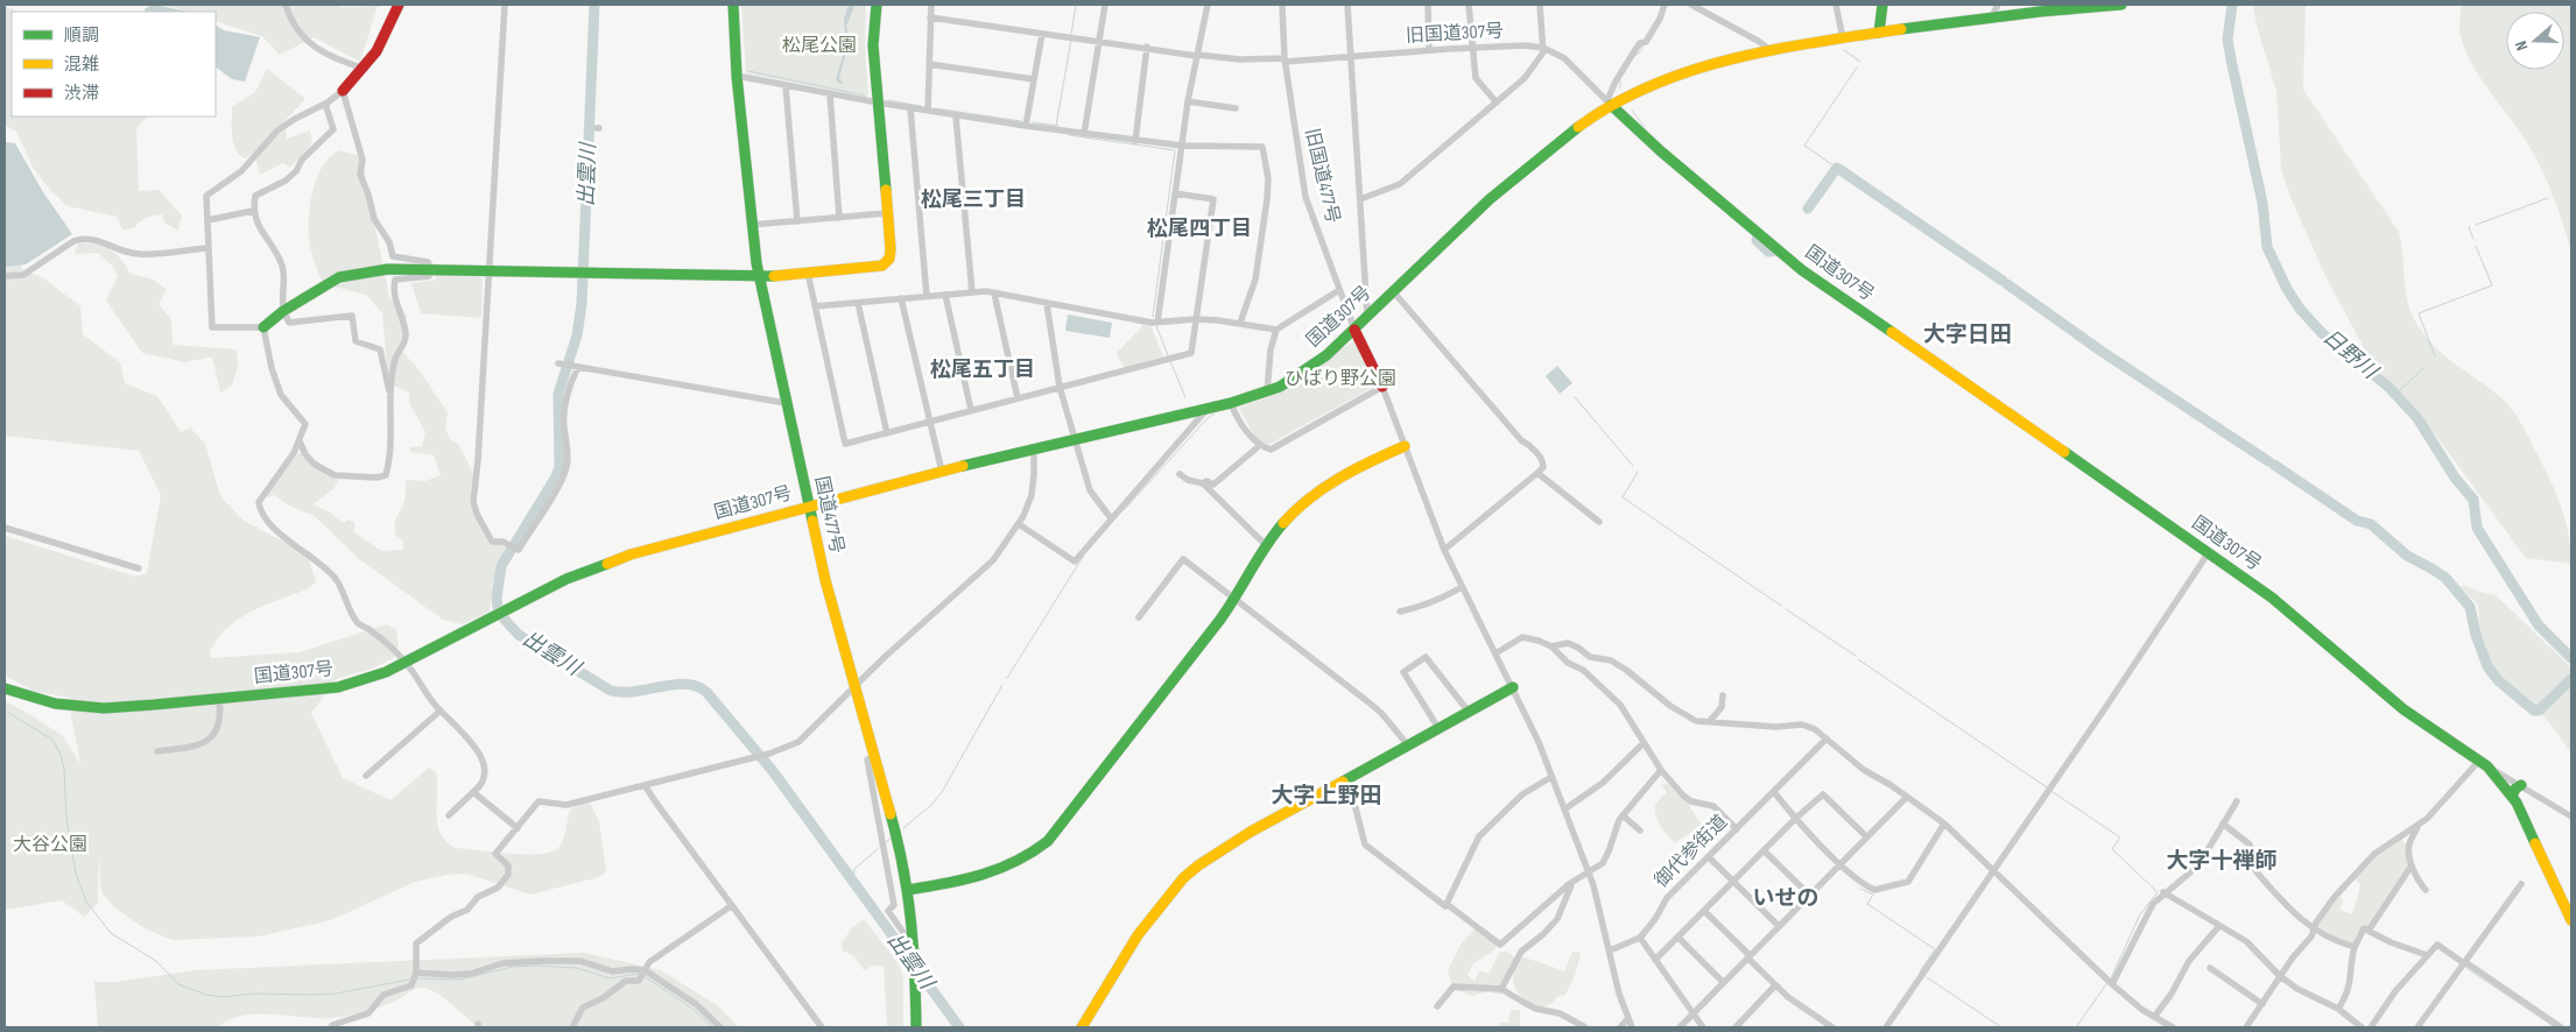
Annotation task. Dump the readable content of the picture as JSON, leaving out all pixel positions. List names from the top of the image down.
{
  "streets": {
    "main road": ["国道307号", "国道477号"],
    "street": ["旧国道307号", "旧国道477号", "御代参街道"]
  },
  "crossings": [
    ["旧国道307号", "旧国道477号"],
    ["旧国道307号", "国道307号"],
    ["旧国道477号", "国道307号"],
    ["国道307号", "国道477号"]
  ],
  "districts": [
    "松尾三丁目",
    "松尾四丁目",
    "大字日田",
    "松尾五丁目",
    "大字上野田",
    "大字十禅師",
    "いせの"
  ],
  "water": ["出雲川", "日野川"],
  "parks": ["松尾公園", "ひばり野公園", "大谷公園"],
  "legend": ["順調", "混雑", "渋滞"],
  "north": "left"
}
